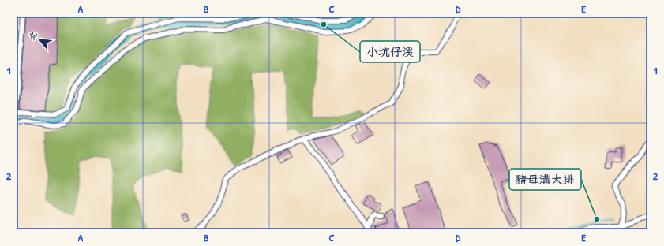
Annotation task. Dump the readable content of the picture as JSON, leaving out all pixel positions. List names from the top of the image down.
{
  "places": ["小坑仔溪", "豬母溝大排"],
  "north": "top left",
  "grid": {
    "columns": [
      "A",
      "B",
      "C",
      "D",
      "E"
    ],
    "rows": ["1", "2"]
  }
}
